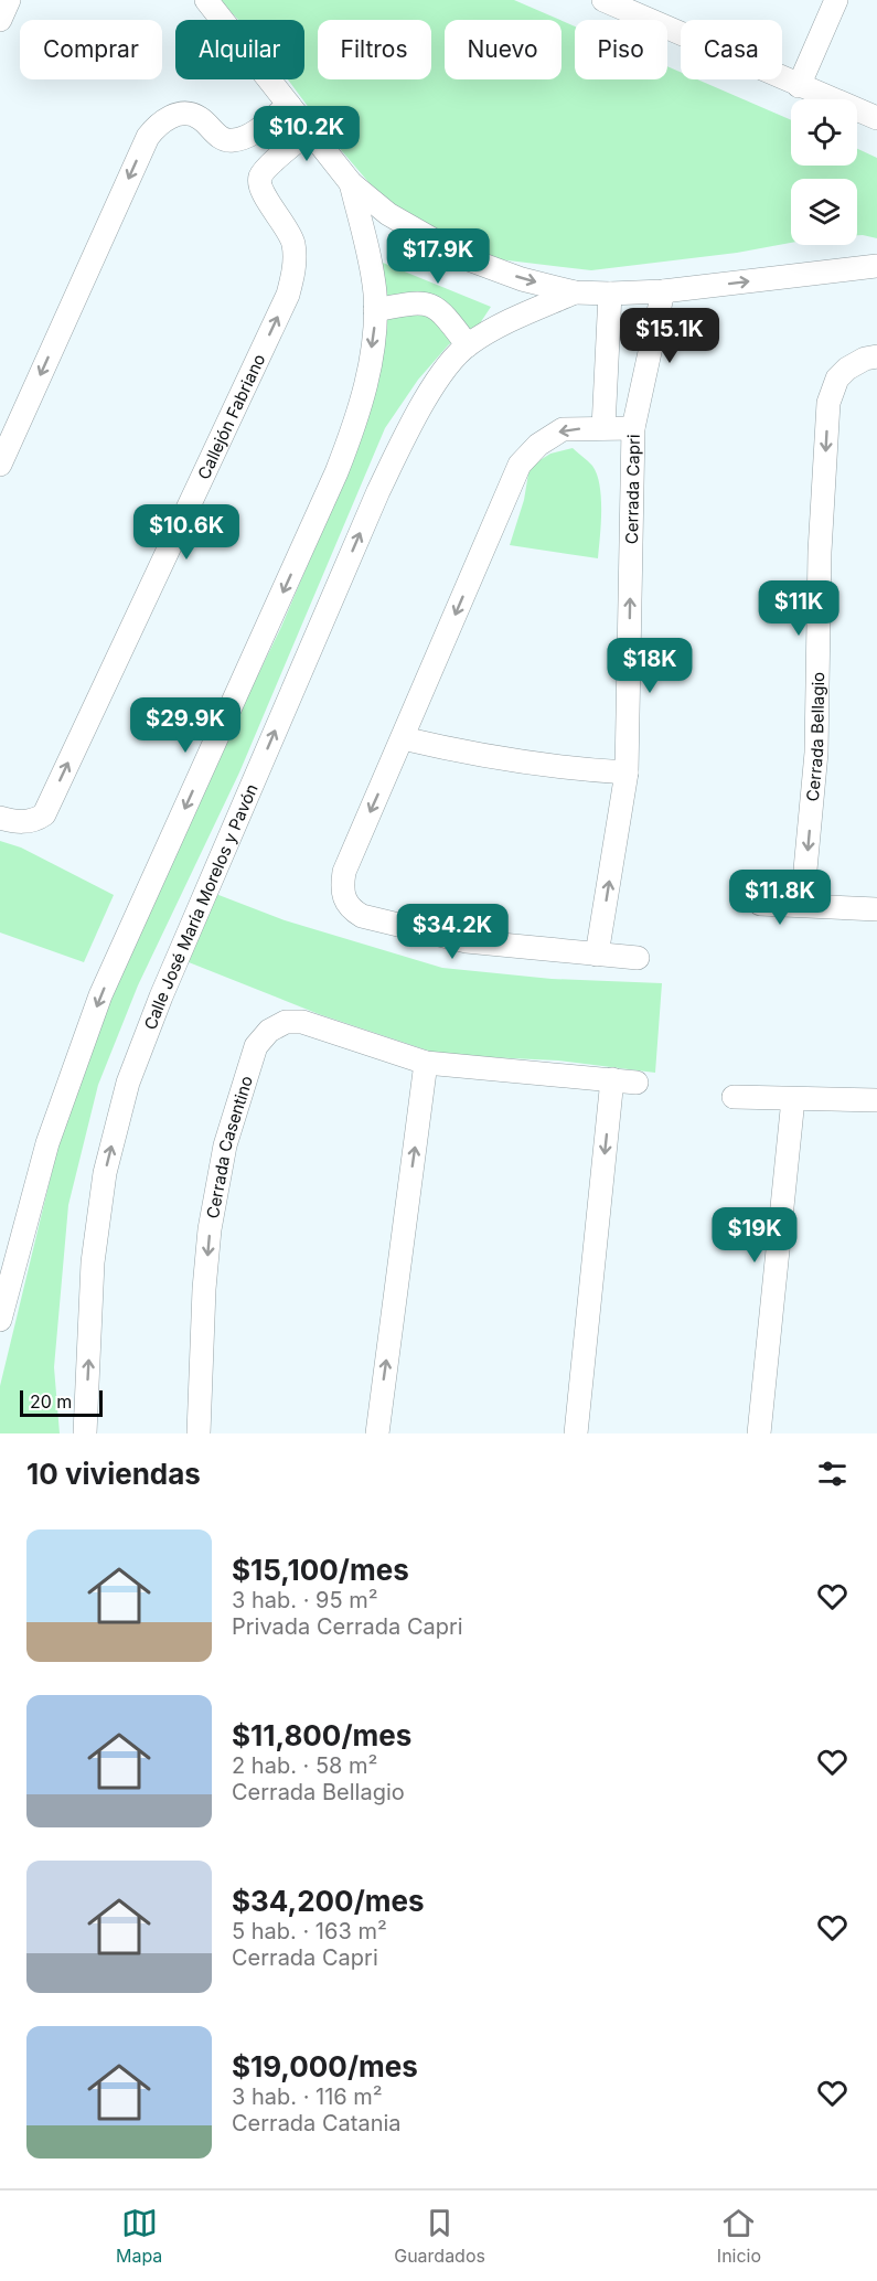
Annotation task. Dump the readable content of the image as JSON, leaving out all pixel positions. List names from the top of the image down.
{
  "streets": {
    "street": [
      "Callejón Fabriano",
      "Cerrada Capri",
      "Cerrada Bellagio",
      "Calle José María Morelos y Pavón",
      "Cerrada Casentino"
    ]
  },
  "one_way": ["Cerrada Bellagio"],
  "scale_bar": "20 m",
  "page": {
    "chip": [
      "Comprar",
      "Alquilar",
      "Filtros",
      "Nuevo",
      "Piso",
      "Casa"
    ],
    "price": [
      "$10.2K",
      "$17.9K",
      "$15.1K",
      "$10.6K",
      "$11K",
      "$18K",
      "$29.9K",
      "$11.8K",
      "$34.2K",
      "$19K"
    ],
    "scale": "20 m",
    "heading": "10 viviendas",
    "list": [
      {
        "name": "$15,100/mes",
        "note": "3 hab. · 95 m² · Privada Cerrada Capri"
      },
      {
        "name": "$11,800/mes",
        "note": "2 hab. · 58 m² · Cerrada Bellagio"
      },
      {
        "name": "$34,200/mes",
        "note": "5 hab. · 163 m² · Cerrada Capri"
      },
      {
        "name": "$19,000/mes",
        "note": "3 hab. · 116 m² · Cerrada Catania"
      }
    ],
    "tabs": ["Mapa", "Guardados", "Inicio"]
  }
}
